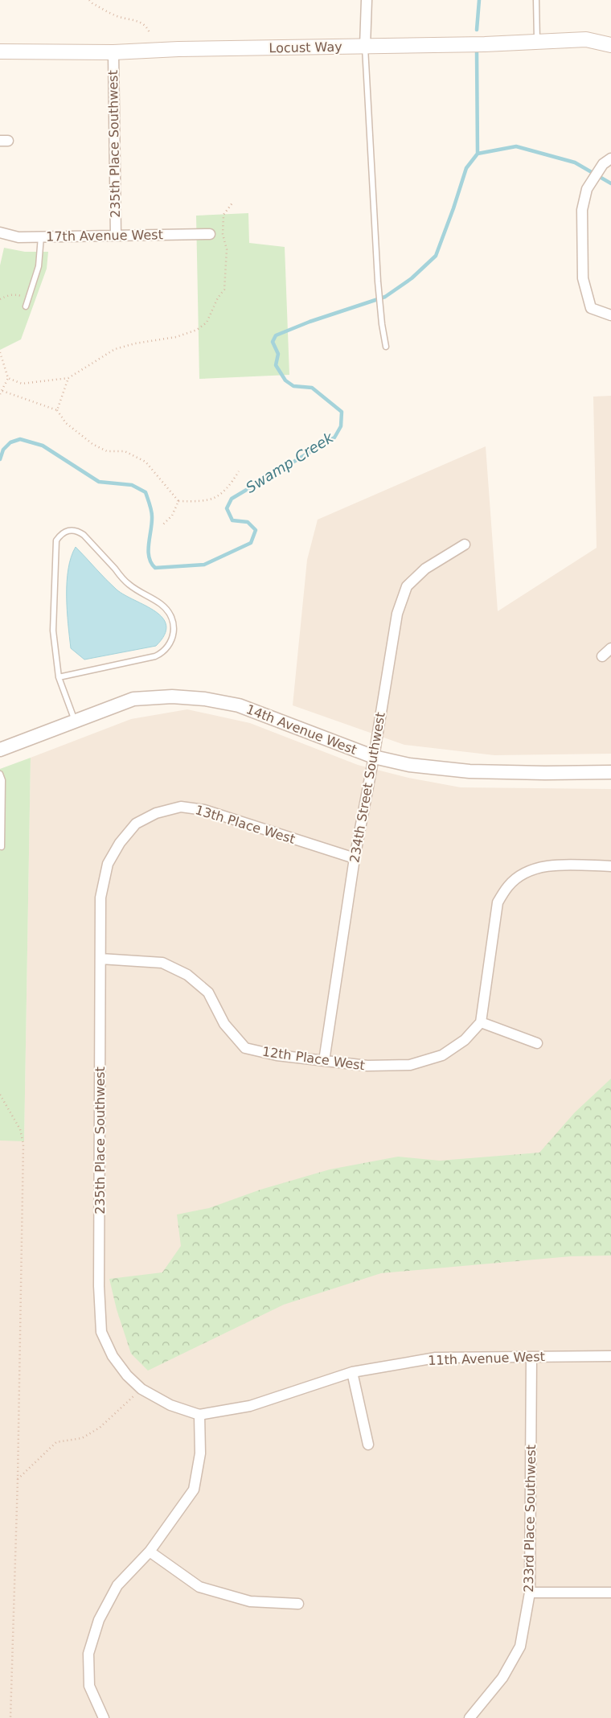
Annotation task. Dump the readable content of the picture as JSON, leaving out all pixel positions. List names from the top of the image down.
{
  "streets": {
    "main road": ["Locust Way"],
    "street": [
      "235th Place Southwest",
      "17th Avenue West",
      "14th Avenue West",
      "234th Street Southwest",
      "13th Place West",
      "12th Place West",
      "11th Avenue West",
      "233rd Place Southwest"
    ]
  },
  "crossings": [
    ["Locust Way", "235th Place Southwest"],
    ["235th Place Southwest", "17th Avenue West"],
    ["235th Place Southwest", "13th Place West"],
    ["235th Place Southwest", "12th Place West"],
    ["235th Place Southwest", "11th Avenue West"],
    ["14th Avenue West", "234th Street Southwest"],
    ["234th Street Southwest", "13th Place West"],
    ["234th Street Southwest", "12th Place West"],
    ["11th Avenue West", "233rd Place Southwest"]
  ],
  "water": ["Swamp Creek"]
}
